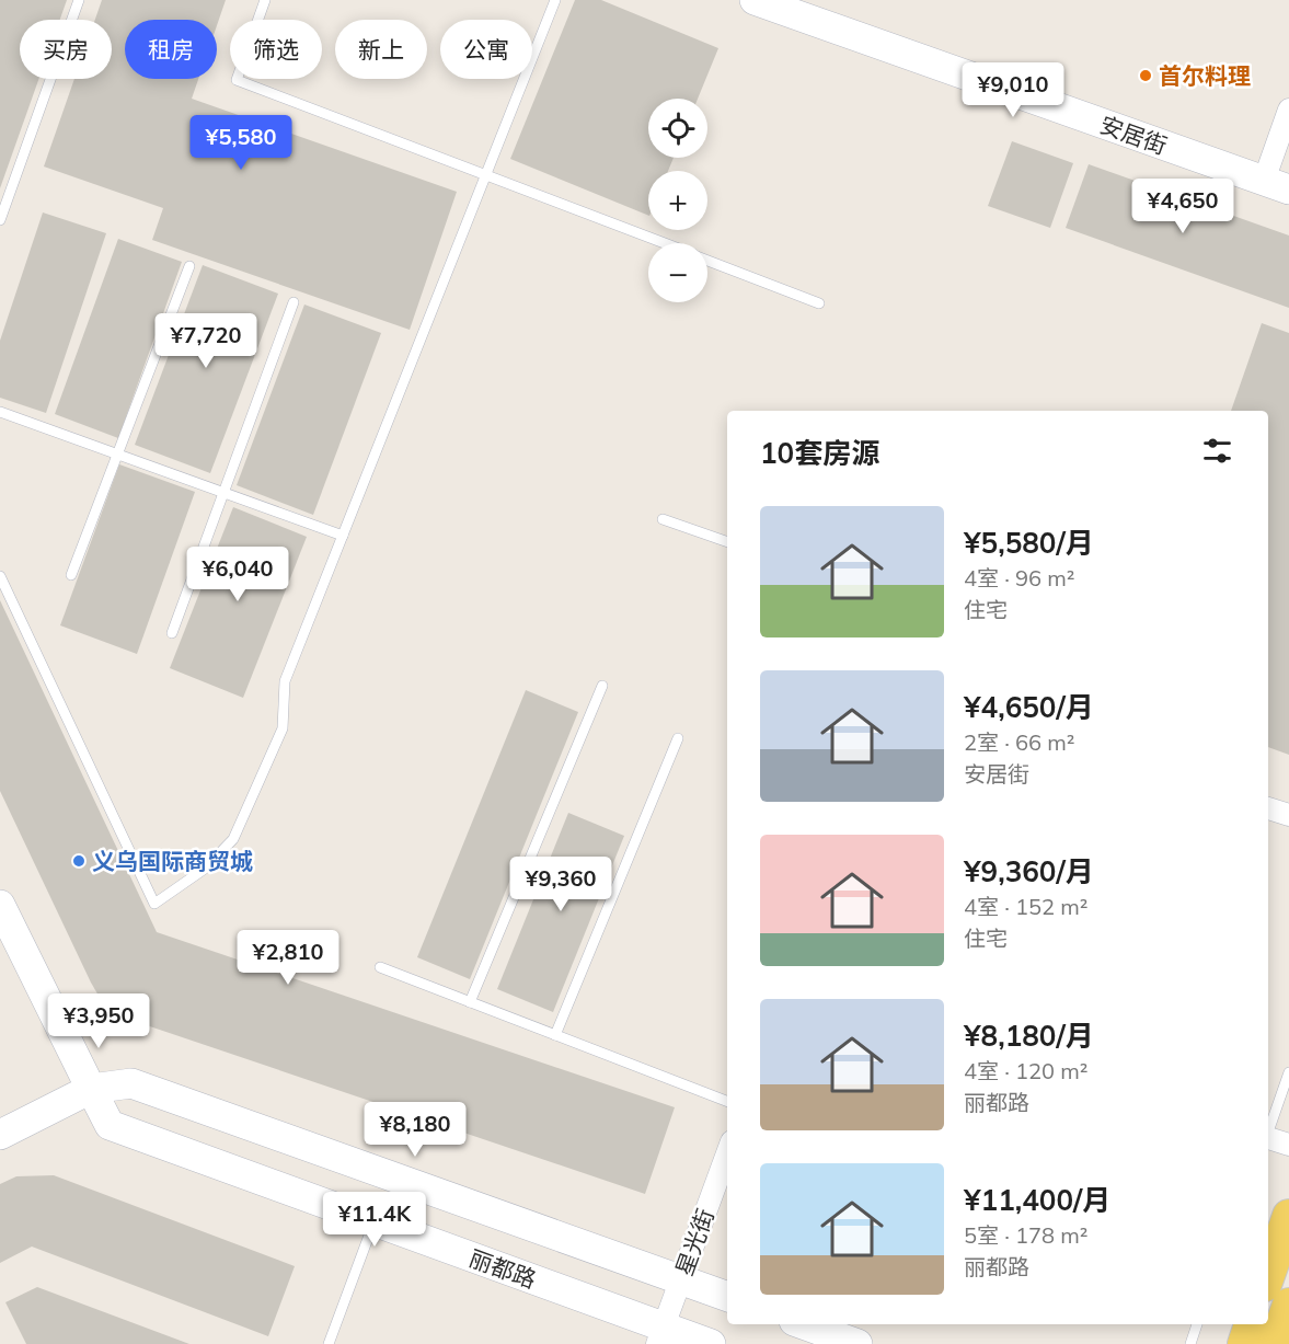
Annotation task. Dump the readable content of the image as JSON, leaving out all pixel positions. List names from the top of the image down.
{
  "streets": {
    "street": ["安居街", "星光街", "丽都路"]
  },
  "crossings": [
    ["星光街", "丽都路"]
  ],
  "places": ["首尔料理", "义乌国际商贸城"],
  "page": {
    "chip": [
      "买房",
      "租房",
      "筛选",
      "新上",
      "公寓"
    ],
    "price": [
      "¥9,010",
      "¥5,580",
      "¥4,650",
      "¥7,720",
      "¥6,040",
      "¥9,360",
      "¥2,810",
      "¥3,950",
      "¥8,180",
      "¥11.4K"
    ],
    "map_buttons": ["+", "−"],
    "heading": "10套房源",
    "list": [
      {
        "name": "¥5,580/月",
        "note": "4室 · 96 m² · 住宅"
      },
      {
        "name": "¥4,650/月",
        "note": "2室 · 66 m² · 安居街"
      },
      {
        "name": "¥9,360/月",
        "note": "4室 · 152 m² · 住宅"
      },
      {
        "name": "¥8,180/月",
        "note": "4室 · 120 m² · 丽都路"
      },
      {
        "name": "¥11,400/月",
        "note": "5室 · 178 m² · 丽都路"
      }
    ]
  }
}
